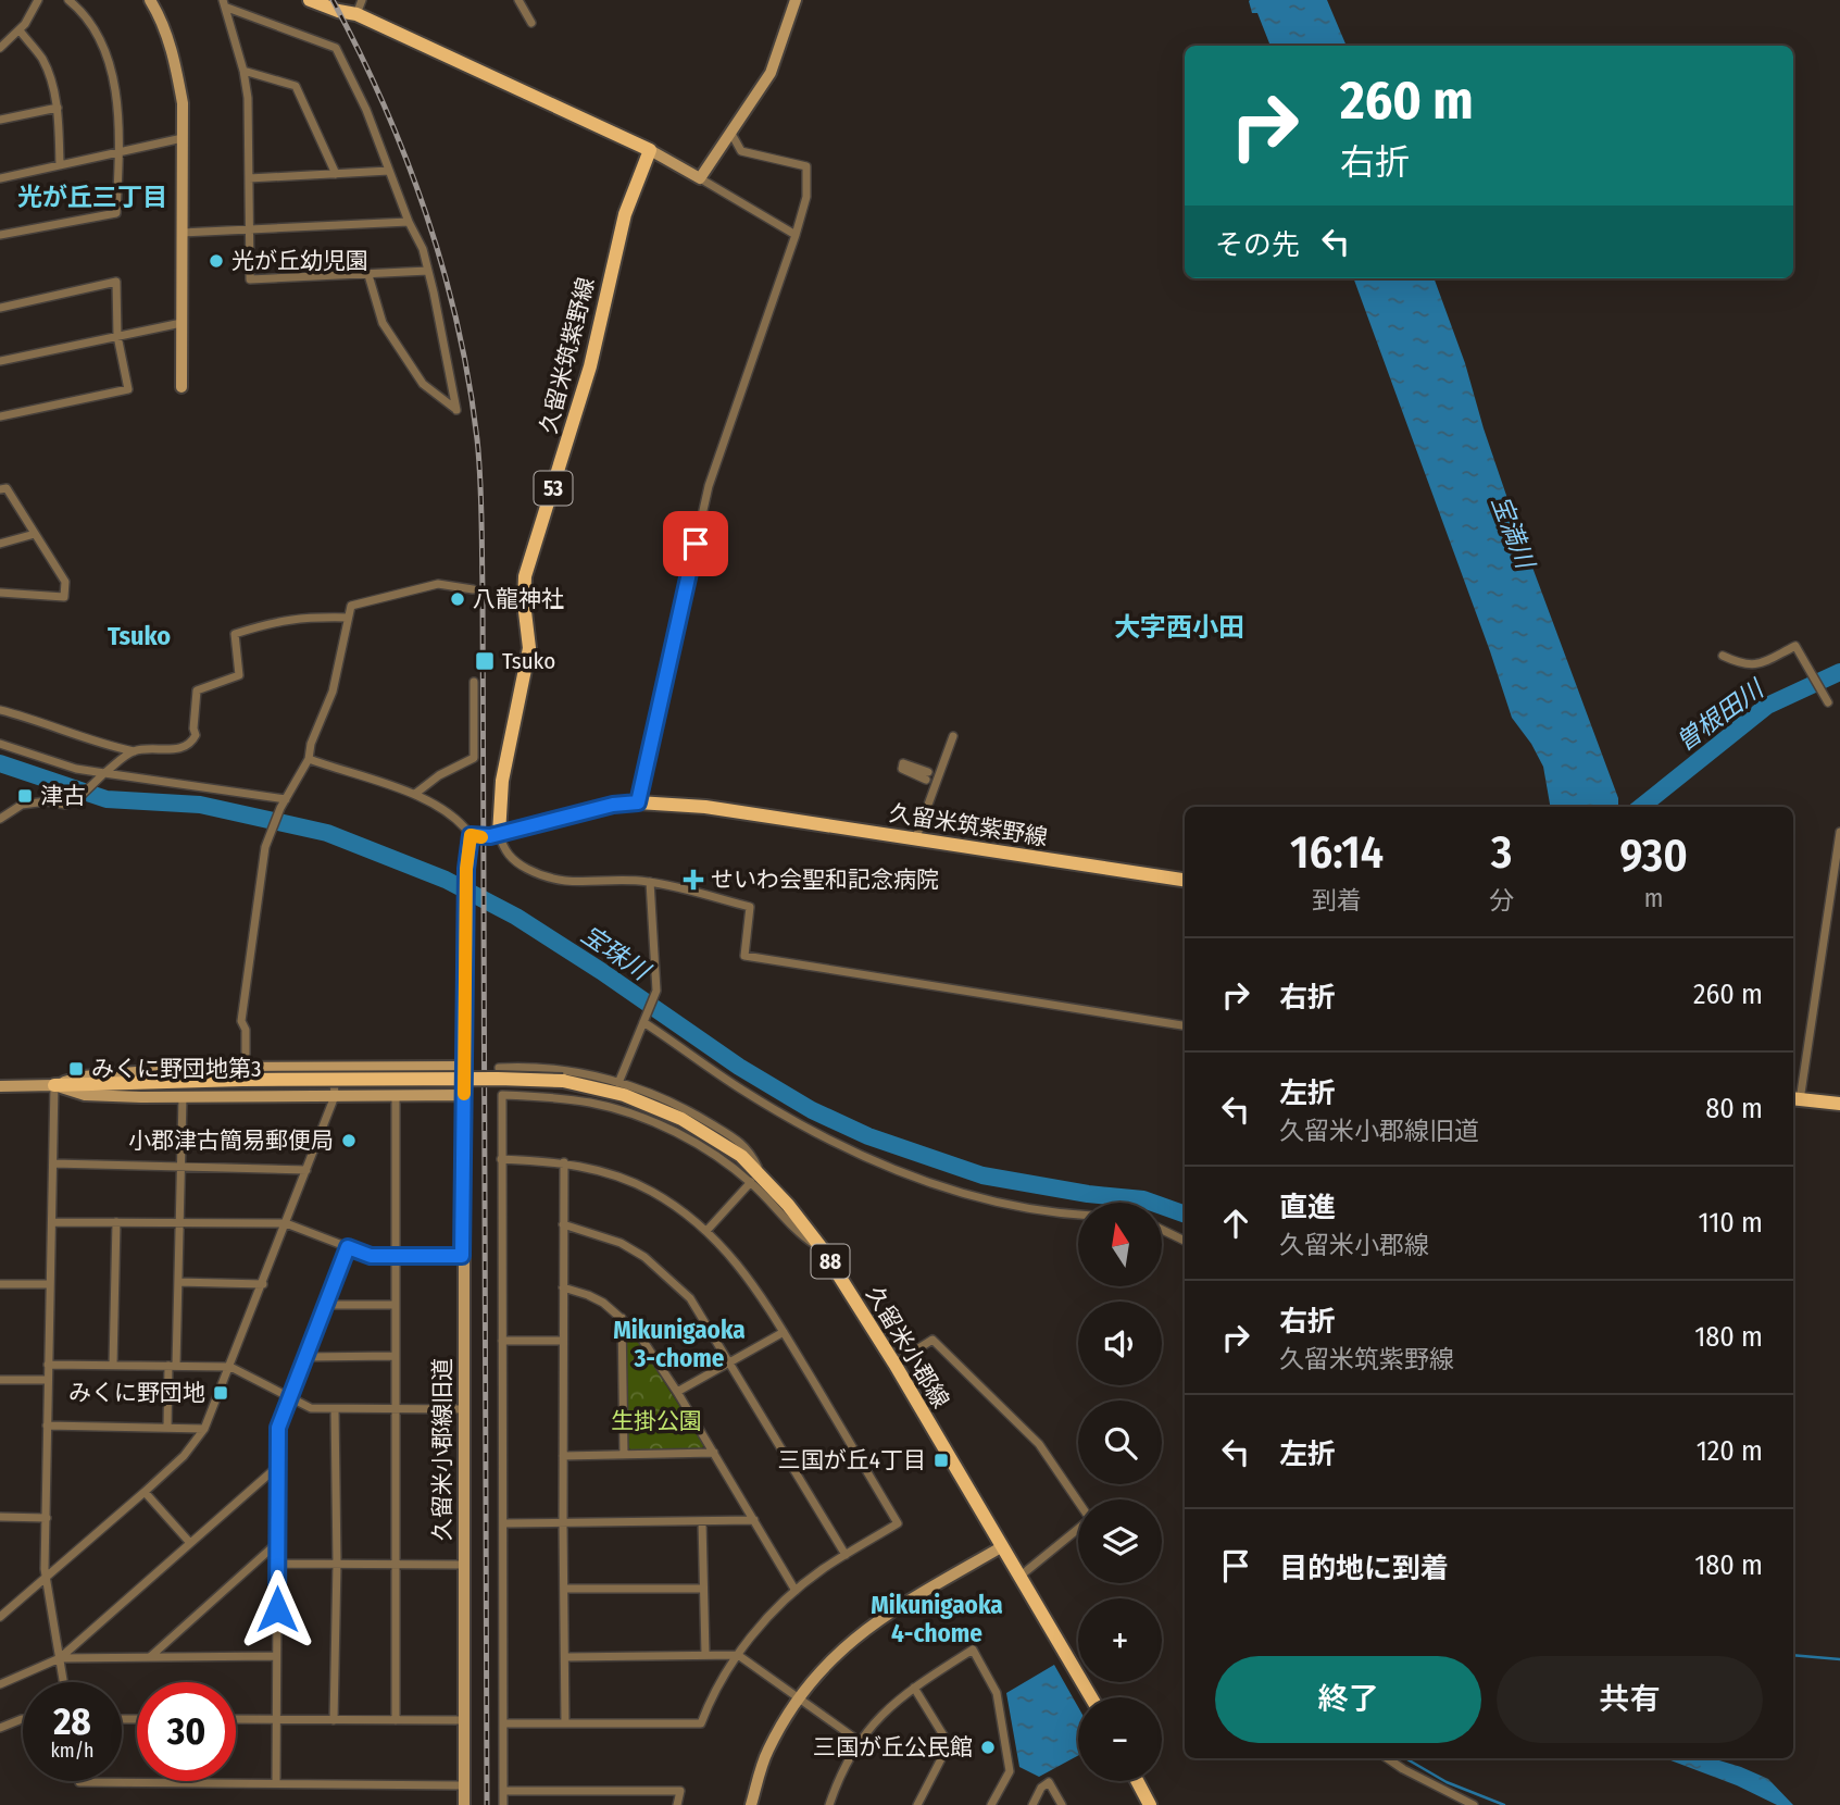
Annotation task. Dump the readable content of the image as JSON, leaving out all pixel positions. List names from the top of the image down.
{
  "streets": {
    "main road": [
      "久留米筑紫野線",
      "53",
      "88",
      "久留米小郡線"
    ],
    "street": ["久留米小郡線旧道"]
  },
  "districts": [
    "光が丘三丁目",
    "大字西小田",
    "Tsuko",
    "Mikunigaoka 3-chome",
    "Mikunigaoka 4-chome"
  ],
  "water": ["宝満川", "曽根田川", "宝珠川"],
  "parks": ["生掛公園"],
  "places": {
    "other": [
      "光が丘幼児園",
      "八龍神社",
      "小郡津古簡易郵便局",
      "三国が丘公民館"
    ],
    "transit": [
      "Tsuko",
      "津古",
      "みくに野団地第3",
      "みくに野団地",
      "三国が丘4丁目"
    ],
    "health": ["せいわ会聖和記念病院"]
  },
  "north": "top",
  "page": {
    "turn": ["260 m", "右折"],
    "then": "その先",
    "eta": [
      "16:14",
      "到着",
      "3",
      "分",
      "930",
      "m"
    ],
    "list": [
      {
        "name": "右折",
        "value": "260 m"
      },
      {
        "name": "左折",
        "note": "久留米小郡線旧道",
        "value": "80 m"
      },
      {
        "name": "直進",
        "note": "久留米小郡線",
        "value": "110 m"
      },
      {
        "name": "右折",
        "note": "久留米筑紫野線",
        "value": "180 m"
      },
      {
        "name": "左折",
        "value": "120 m"
      },
      {
        "name": "目的地に到着",
        "value": "180 m"
      }
    ],
    "map_buttons": ["+", "−"],
    "buttons": ["終了", "共有"],
    "speed": "28 km/h",
    "limit": "30"
  }
}
